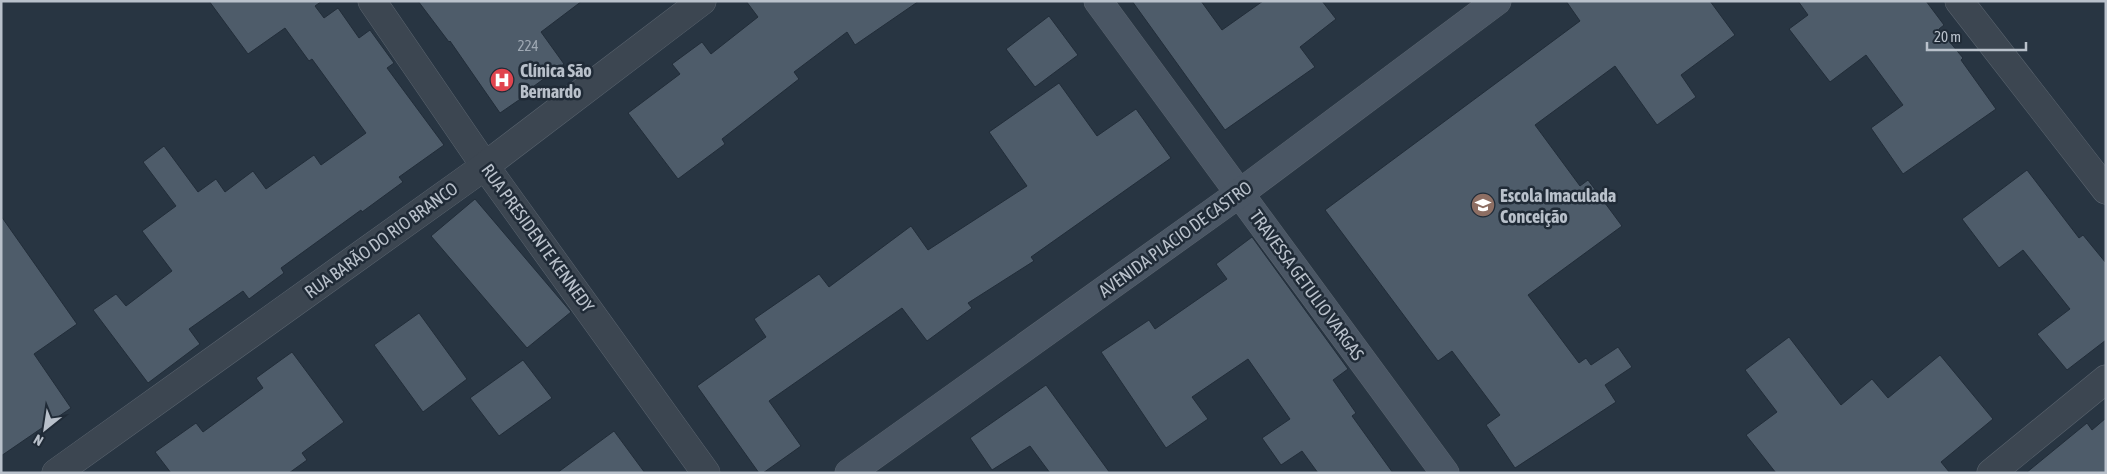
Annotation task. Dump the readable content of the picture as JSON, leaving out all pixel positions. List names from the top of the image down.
{
  "streets": {
    "street": [
      "RUA PRESIDENTE KENNEDY",
      "AVENIDA PLACIO DE CASTRO",
      "RUA BARÃO DO RIO BRANCO",
      "TRAVESSA GETULIO VARGAS"
    ]
  },
  "crossings": [
    ["RUA PRESIDENTE KENNEDY", "RUA BARÃO DO RIO BRANCO"],
    ["AVENIDA PLACIO DE CASTRO", "TRAVESSA GETULIO VARGAS"]
  ],
  "places": {
    "hospital": ["Clínica São Bernardo"],
    "school or university": ["Escola Imaculada Conceição"]
  },
  "house_numbers": ["224"],
  "scale_bar": "20 m",
  "north": "bottom left"
}
